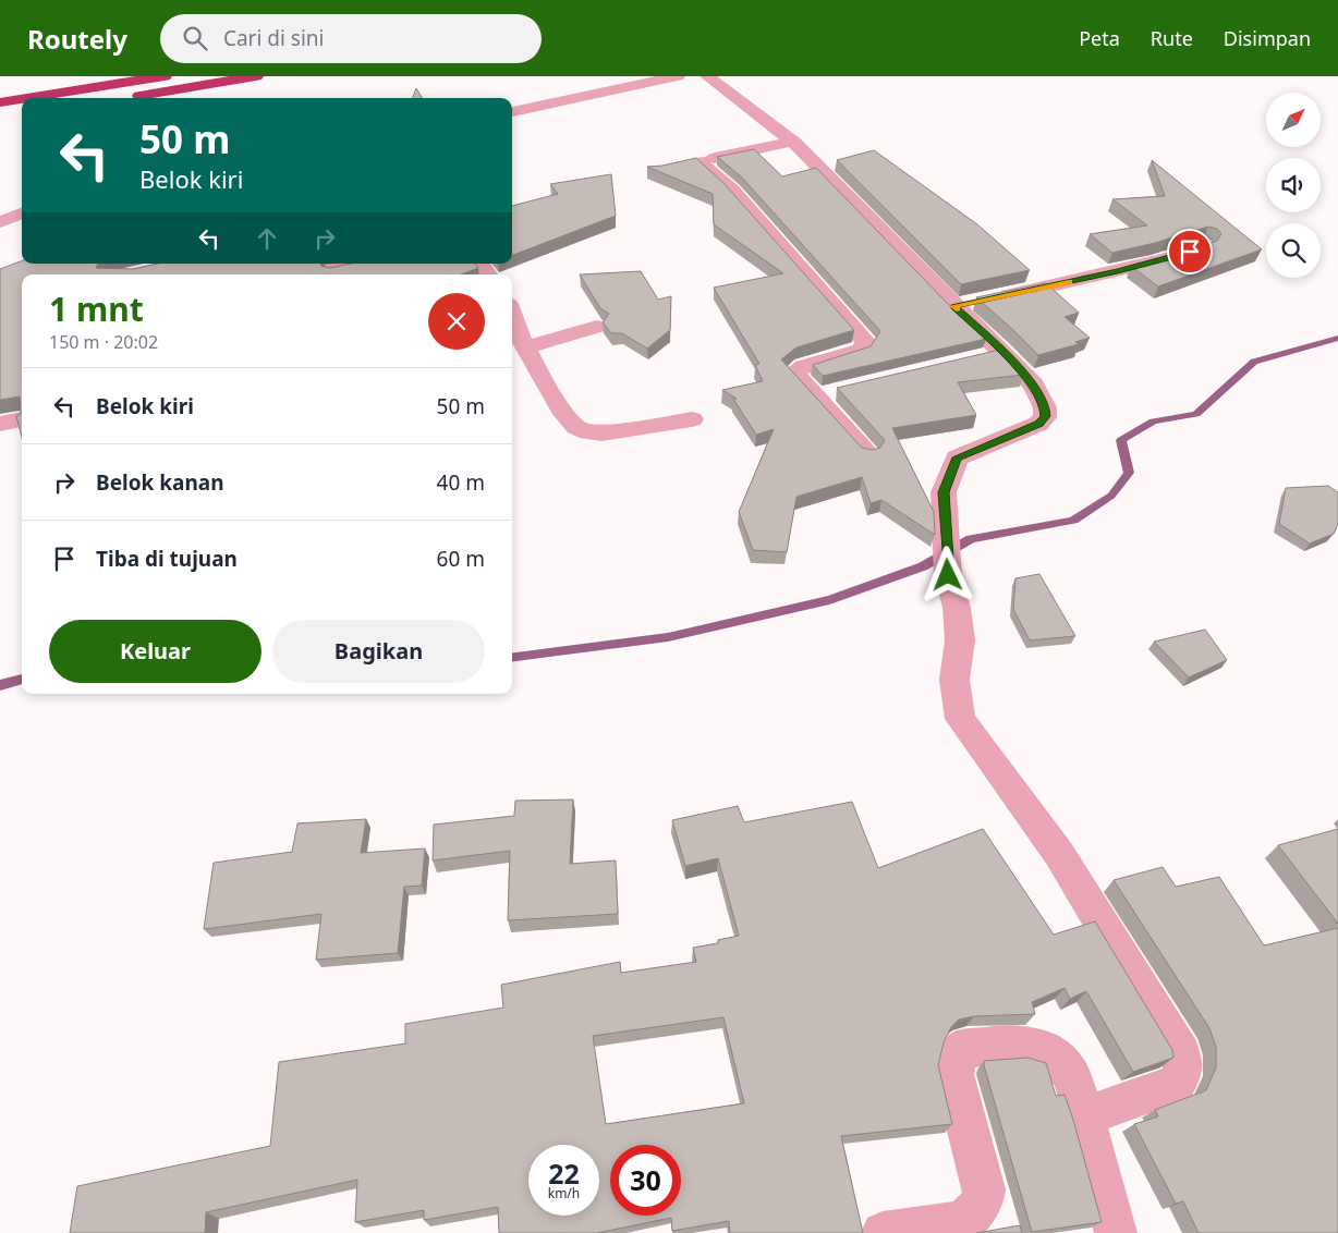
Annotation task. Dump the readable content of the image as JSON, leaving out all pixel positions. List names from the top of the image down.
{
  "north": "top right",
  "page": {
    "header": "Routely",
    "search": "Cari di sini",
    "nav": ["Peta", "Rute", "Disimpan"],
    "turn": ["50 m", "Belok kiri"],
    "heading": ["1 mnt", "150 m · 20:02"],
    "list": [
      {
        "name": "Belok kiri",
        "value": "50 m"
      },
      {
        "name": "Belok kanan",
        "value": "40 m"
      },
      {
        "name": "Tiba di tujuan",
        "value": "60 m"
      }
    ],
    "buttons": ["Keluar", "Bagikan"],
    "speed": "22 km/h",
    "limit": "30"
  }
}
